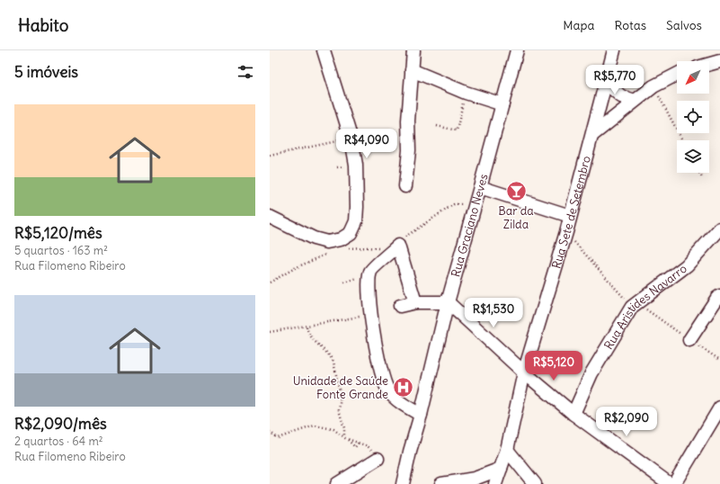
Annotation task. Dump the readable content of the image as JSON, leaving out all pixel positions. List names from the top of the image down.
{
  "streets": {
    "street": ["Rua Sete de Setembro", "Rua Graciano Neves", "Rua Aristides Navarro"]
  },
  "places": {
    "bar": ["Bar da Zilda"],
    "hospital": ["Unidade de Saúde Fonte Grande"]
  },
  "north": "bottom left",
  "page": {
    "header": "Habito",
    "nav": ["Mapa", "Rotas", "Salvos"],
    "heading": "5 imóveis",
    "price": [
      "R$5,770",
      "R$4,090",
      "R$1,530",
      "R$5,120",
      "R$2,090"
    ],
    "list": [
      {
        "name": "R$5,120/mês",
        "note": "5 quartos · 163 m² · Rua Filomeno Ribeiro"
      },
      {
        "name": "R$2,090/mês",
        "note": "2 quartos · 64 m² · Rua Filomeno Ribeiro"
      }
    ]
  }
}
